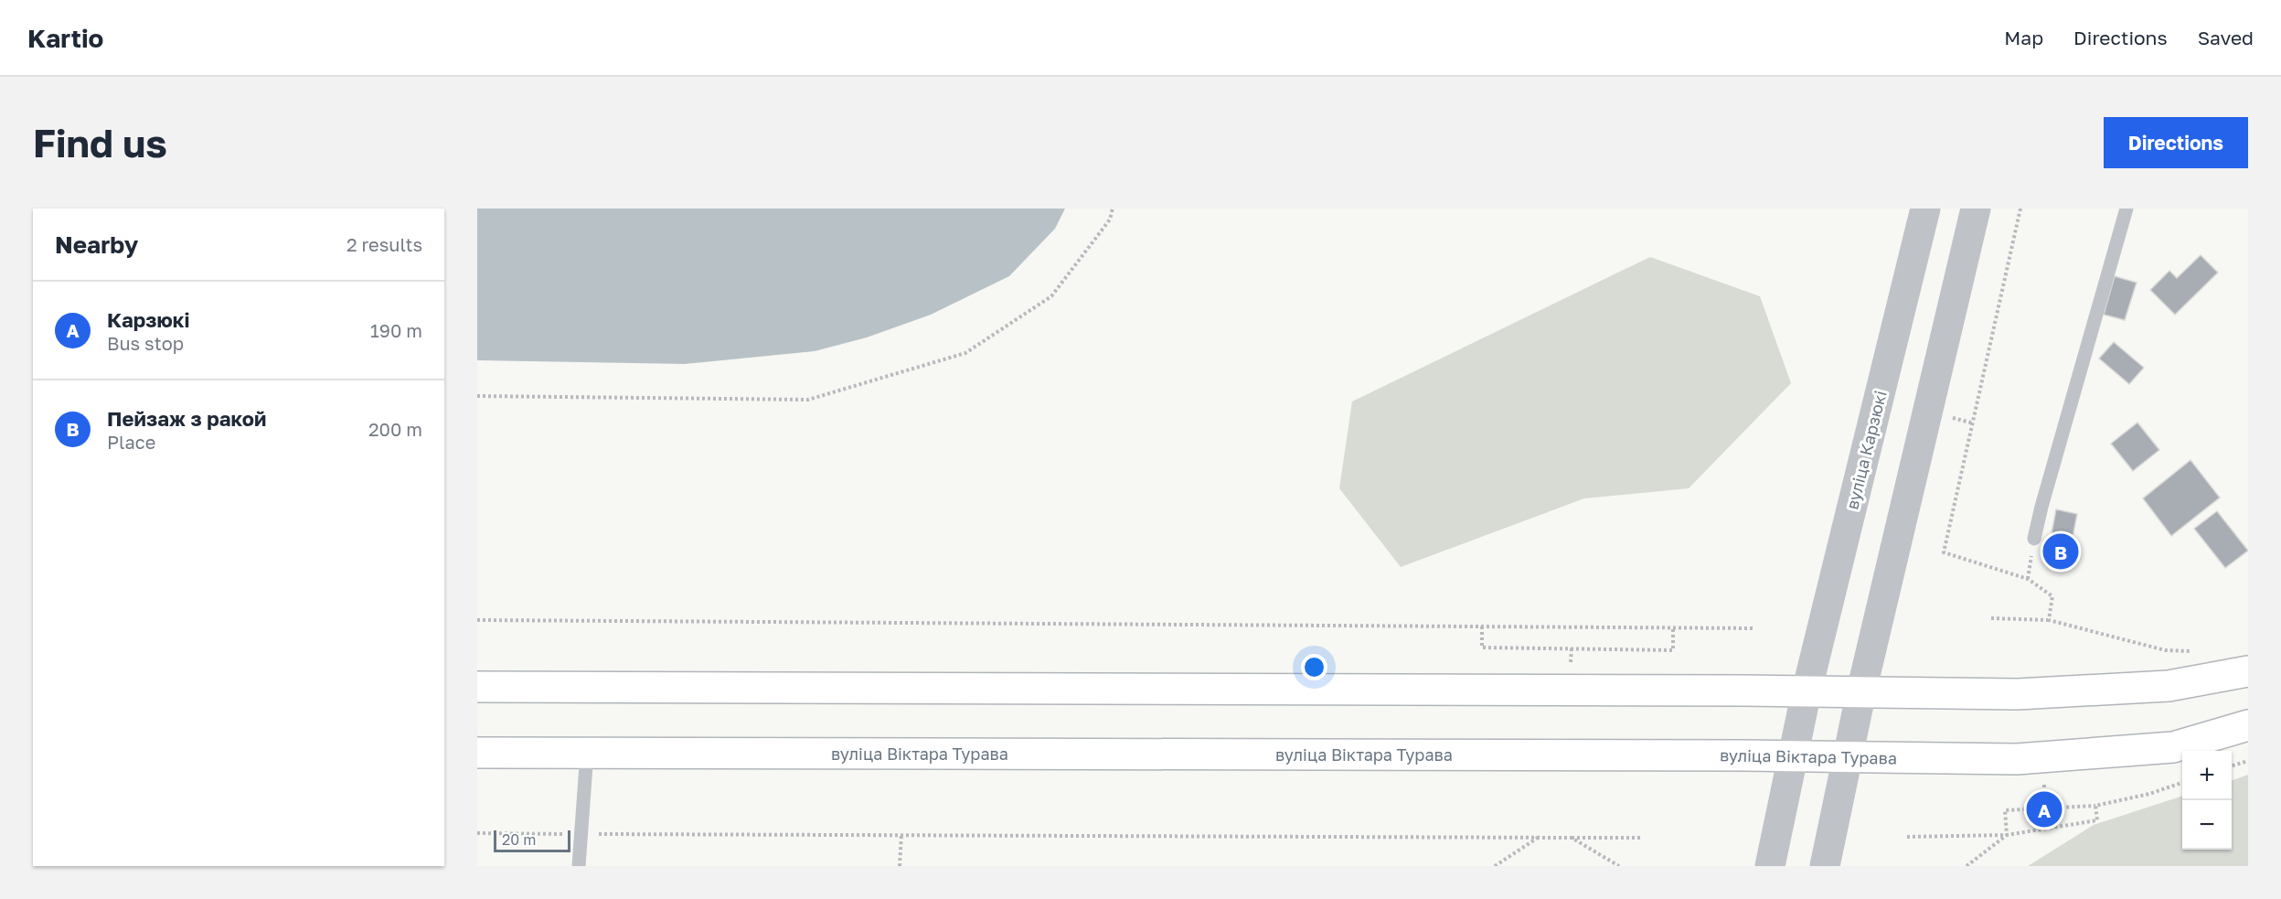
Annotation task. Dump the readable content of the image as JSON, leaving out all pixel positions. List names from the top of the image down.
{
  "streets": {
    "main road": ["вуліца Віктара Турава"],
    "street": ["вуліца Карзюкі"]
  },
  "crossings": [
    ["вуліца Карзюкі", "вуліца Віктара Турава"]
  ],
  "scale_bar": "20 m",
  "page": {
    "header": "Kartio",
    "nav": ["Map", "Directions", "Saved"],
    "buttons": "Directions",
    "title": "Find us",
    "heading": ["Nearby", "2 results"],
    "list": [
      {
        "mark": "A",
        "name": "Карзюкі",
        "note": "Bus stop",
        "value": "190 m"
      },
      {
        "mark": "B",
        "name": "Пейзаж з ракой",
        "note": "Place",
        "value": "200 m"
      }
    ],
    "pins": ["B", "A"],
    "map_buttons": ["+", "−"],
    "scale": "20 m"
  }
}
